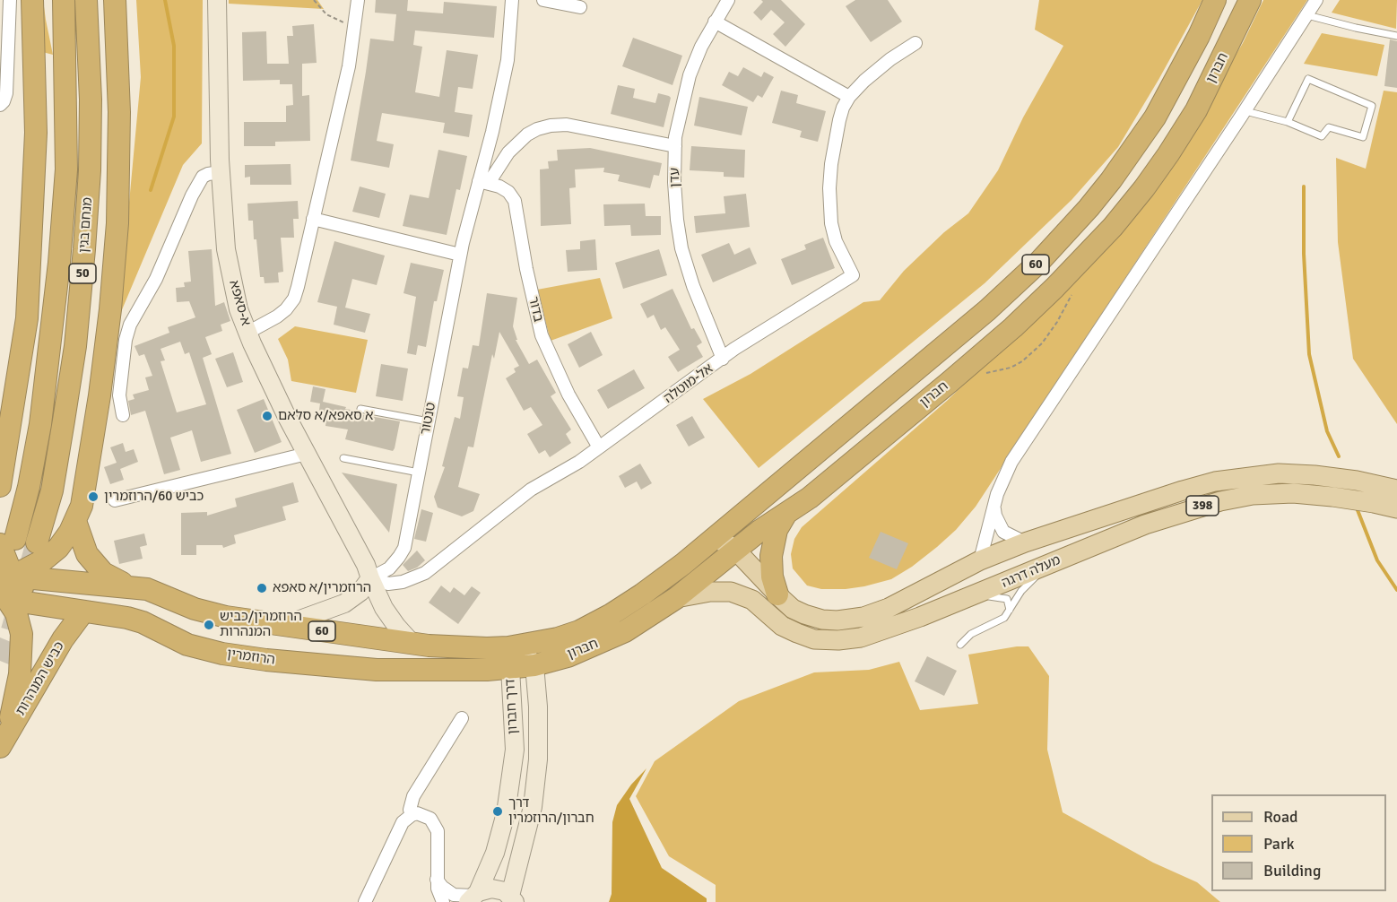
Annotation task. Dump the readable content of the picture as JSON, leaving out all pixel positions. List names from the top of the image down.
{
  "streets": {
    "highway": [
      "חברון",
      "מנחם בגין",
      "60",
      "50",
      "הרוזמרין",
      "כביש המנהרות"
    ],
    "main road": ["398", "מעלה דרגה"],
    "street": [
      "עדן",
      "א-סאפא",
      "בדור",
      "אל-מוטלה",
      "טנטור",
      "דרך חברון"
    ]
  },
  "crossings": [
    ["חברון", "60"],
    ["חברון", "מעלה דרגה"],
    ["חברון", "הרוזמרין"],
    ["חברון", "דרך חברון"],
    ["עדן", "אל-מוטלה"],
    ["60", "א-סאפא"],
    ["60", "הרוזמרין"],
    ["60", "דרך חברון"],
    ["א-סאפא", "אל-מוטלה"],
    ["א-סאפא", "טנטור"],
    ["בדור", "אל-מוטלה"],
    ["בדור", "טנטור"],
    ["אל-מוטלה", "טנטור"],
    ["הרוזמרין", "כביש המנהרות"],
    ["הרוזמרין", "דרך חברון"]
  ],
  "places": [
    "א סאפא/א סלאם",
    "כביש 60/הרוזמרין",
    "הרוזמרין/א סאפא",
    "הרוזמרין/כביש המנהרות",
    "דרך חברון/הרוזמרין"
  ],
  "legend": ["Road", "Park", "Building"]
}
